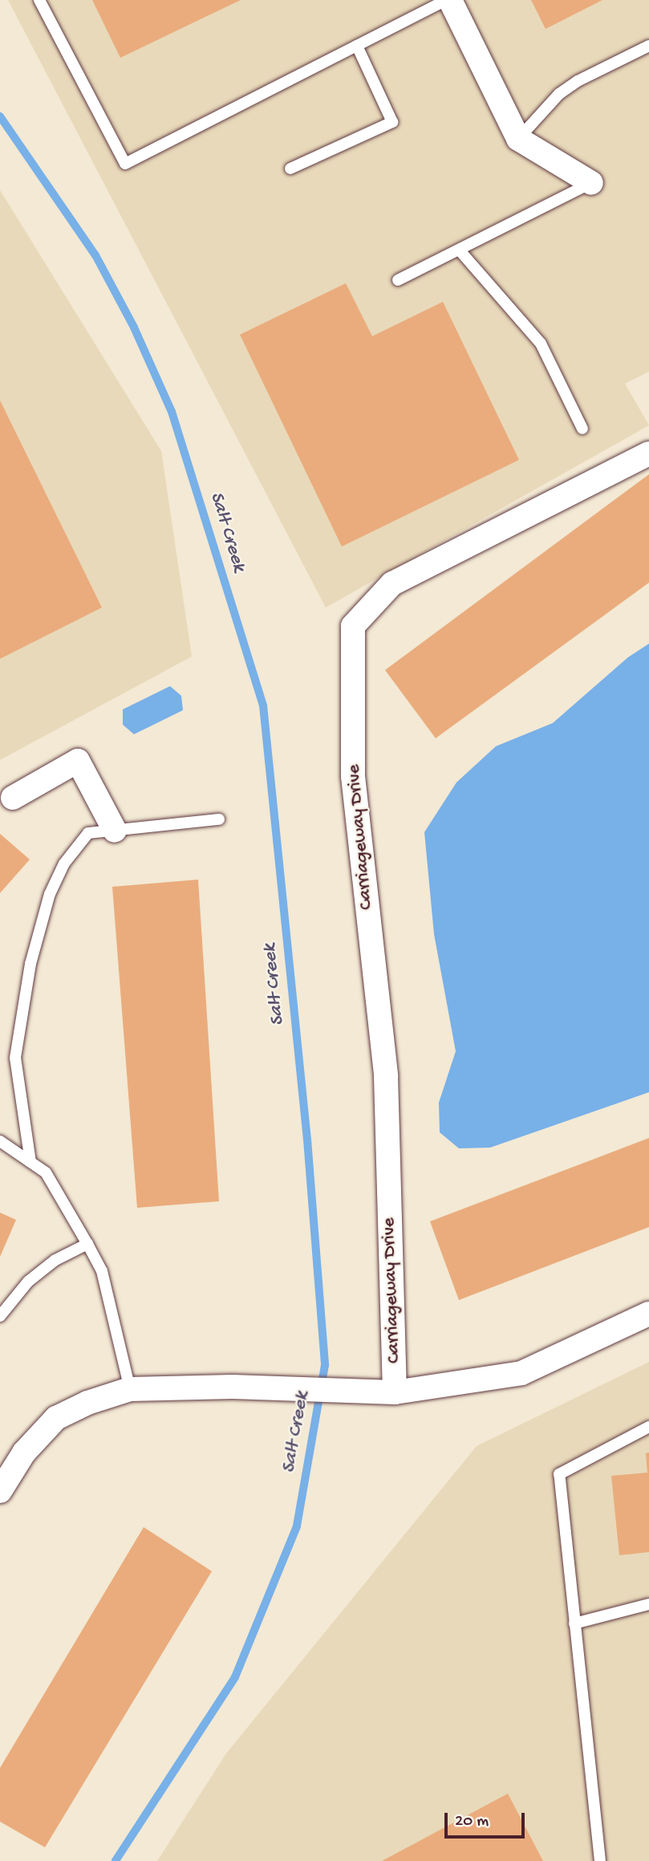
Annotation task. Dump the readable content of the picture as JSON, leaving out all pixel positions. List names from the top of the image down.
{
  "streets": {
    "street": ["Carriageway Drive"]
  },
  "water": ["Salt Creek"],
  "scale_bar": "20 m"
}
